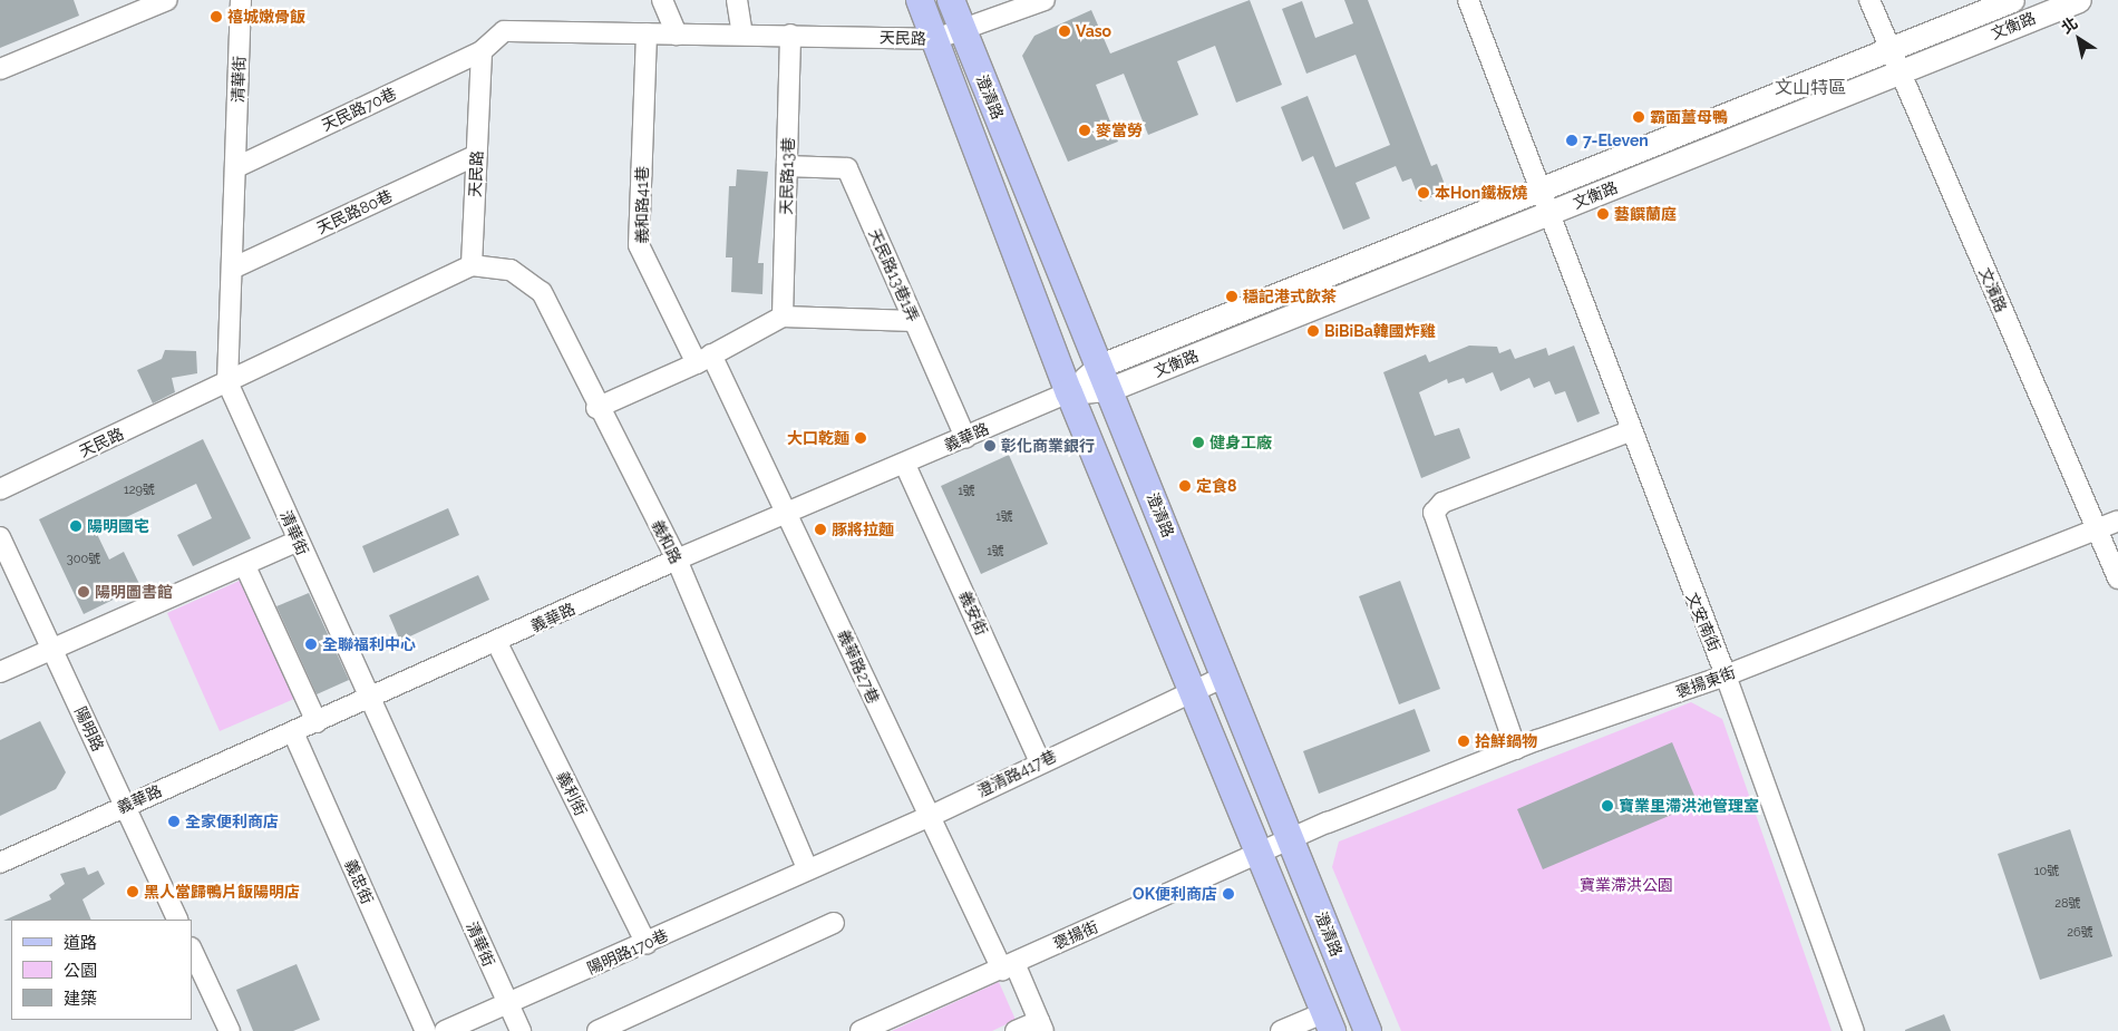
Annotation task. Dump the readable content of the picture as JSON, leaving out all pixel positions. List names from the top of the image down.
{
  "streets": {
    "main road": ["澄清路"],
    "street": [
      "文衡路",
      "天民路",
      "清華街",
      "天民路70巷",
      "天民路13巷",
      "義和路41巷",
      "天民路80巷",
      "天民路13巷1弄",
      "文濱路",
      "義華路",
      "義和路",
      "義安街",
      "文安南街",
      "義華路27巷",
      "褒揚東街",
      "陽明路",
      "澄清路417巷",
      "義利街",
      "義忠街",
      "褒揚街",
      "陽明路170巷"
    ]
  },
  "crossings": [
    ["文衡路", "澄清路"],
    ["文衡路", "文濱路"],
    ["文衡路", "義華路"],
    ["文衡路", "文安南街"],
    ["天民路", "清華街"],
    ["天民路", "澄清路"],
    ["天民路", "天民路70巷"],
    ["天民路", "天民路13巷"],
    ["天民路", "義和路41巷"],
    ["天民路", "天民路80巷"],
    ["天民路", "義和路"],
    ["清華街", "天民路70巷"],
    ["清華街", "天民路80巷"],
    ["清華街", "義華路"],
    ["清華街", "陽明路170巷"],
    ["澄清路", "義華路"],
    ["澄清路", "褒揚東街"],
    ["澄清路", "澄清路417巷"],
    ["澄清路", "褒揚街"],
    ["天民路13巷", "天民路13巷1弄"],
    ["義和路41巷", "義華路"],
    ["義和路41巷", "義華路27巷"],
    ["天民路13巷1弄", "義華路"],
    ["文濱路", "褒揚東街"],
    ["義華路", "義和路"],
    ["義華路", "義安街"],
    ["義華路", "義華路27巷"],
    ["義華路", "陽明路"],
    ["義華路", "義利街"],
    ["義華路", "義忠街"],
    ["義和路", "澄清路417巷"],
    ["義和路", "陽明路170巷"],
    ["義安街", "澄清路417巷"],
    ["文安南街", "褒揚東街"],
    ["義華路27巷", "澄清路417巷"],
    ["義華路27巷", "褒揚街"],
    ["褒揚東街", "褒揚街"],
    ["澄清路417巷", "陽明路170巷"],
    ["義利街", "陽明路170巷"]
  ],
  "districts": ["文山特區"],
  "parks": ["寶業滯洪公園"],
  "places": [
    "禧城嫩骨飯",
    "Vaso",
    "霸面薑母鴨",
    "麥當勞",
    "7-Eleven",
    "本Hon鐵板燒",
    "藝饌蘭庭",
    "穩記港式飲茶",
    "BiBiBa韓國炸雞",
    "大口乾麵",
    "健身工廠",
    "彰化商業銀行",
    "定食8",
    "陽明國宅",
    "豚將拉麵",
    "陽明圖書館",
    "全聯福利中心",
    "拾鮮鍋物",
    "寶業里滯洪池管理室",
    "全家便利商店",
    "黑人當歸鴨片飯陽明店",
    "OK便利商店"
  ],
  "house_numbers": [
    "129號",
    "1號",
    "1號",
    "1號",
    "300號",
    "10號",
    "28號",
    "26號"
  ],
  "legend": ["道路", "公園", "建築"],
  "north": "top left"
}
